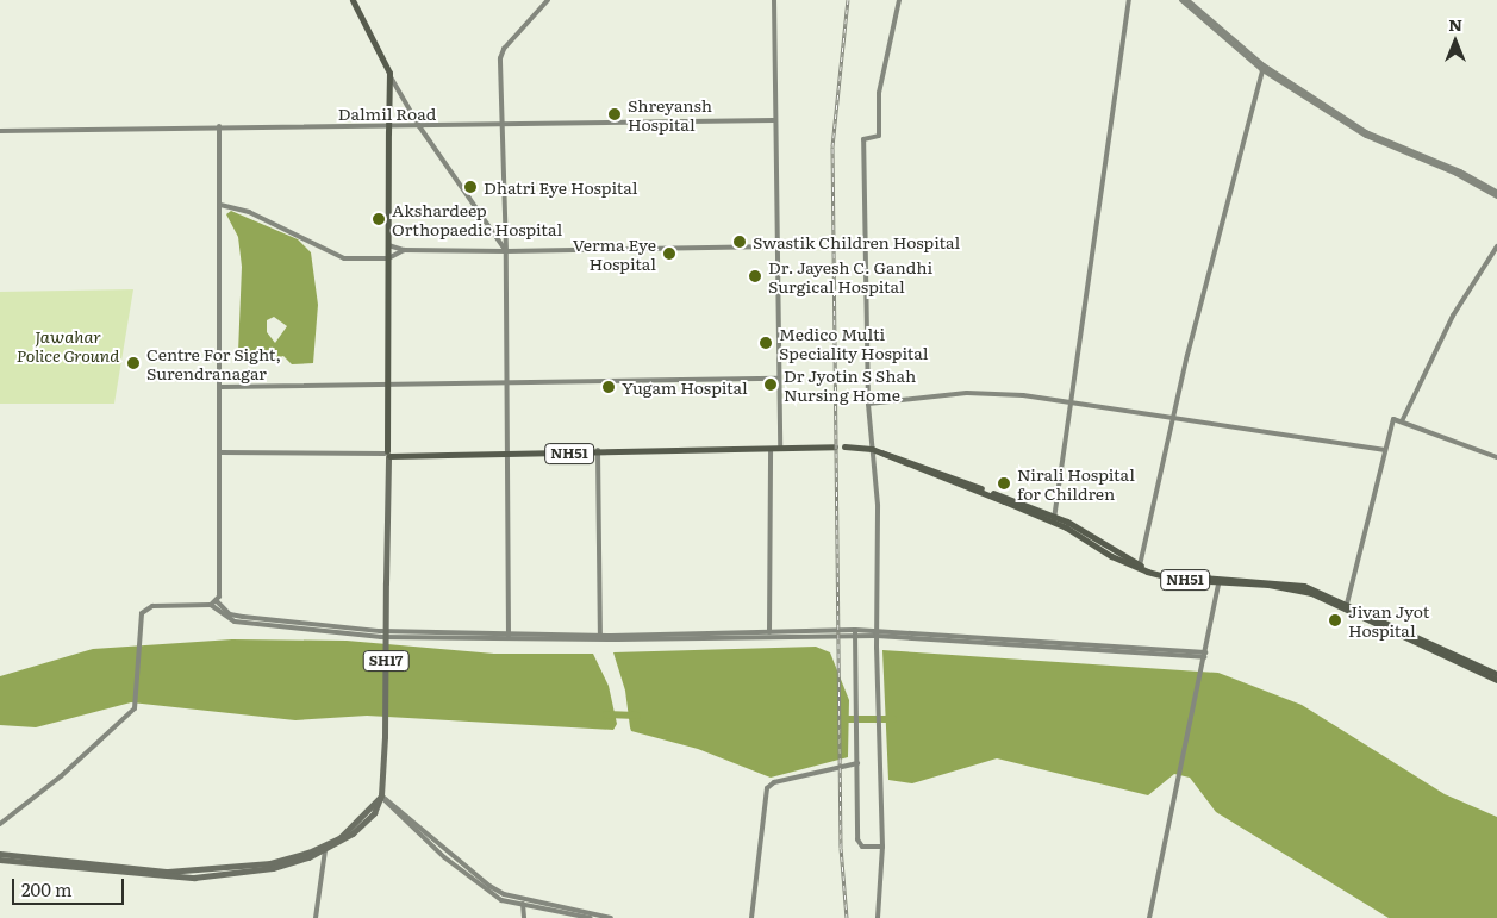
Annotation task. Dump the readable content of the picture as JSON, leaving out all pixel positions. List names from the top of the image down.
{
  "streets": {
    "highway": ["NH51"],
    "main road": ["SH17"],
    "street": ["Dalmil Road"]
  },
  "crossings": [
    ["NH51", "SH17"]
  ],
  "parks": ["Jawahar Police Ground"],
  "places": [
    "Shreyansh Hospital",
    "Dhatri Eye Hospital",
    "Akshardeep Orthopaedic Hospital",
    "Swastik Children Hospital",
    "Verma Eye Hospital",
    "Dr. Jayesh C. Gandhi Surgical Hospital",
    "Medico Multi Speciality Hospital",
    "Centre For Sight, Surendranagar",
    "Dr Jyotin S Shah Nursing Home",
    "Yugam Hospital",
    "Nirali Hospital for Children",
    "Jivan Jyot Hospital"
  ],
  "scale_bar": "200 m",
  "north": "top"
}
